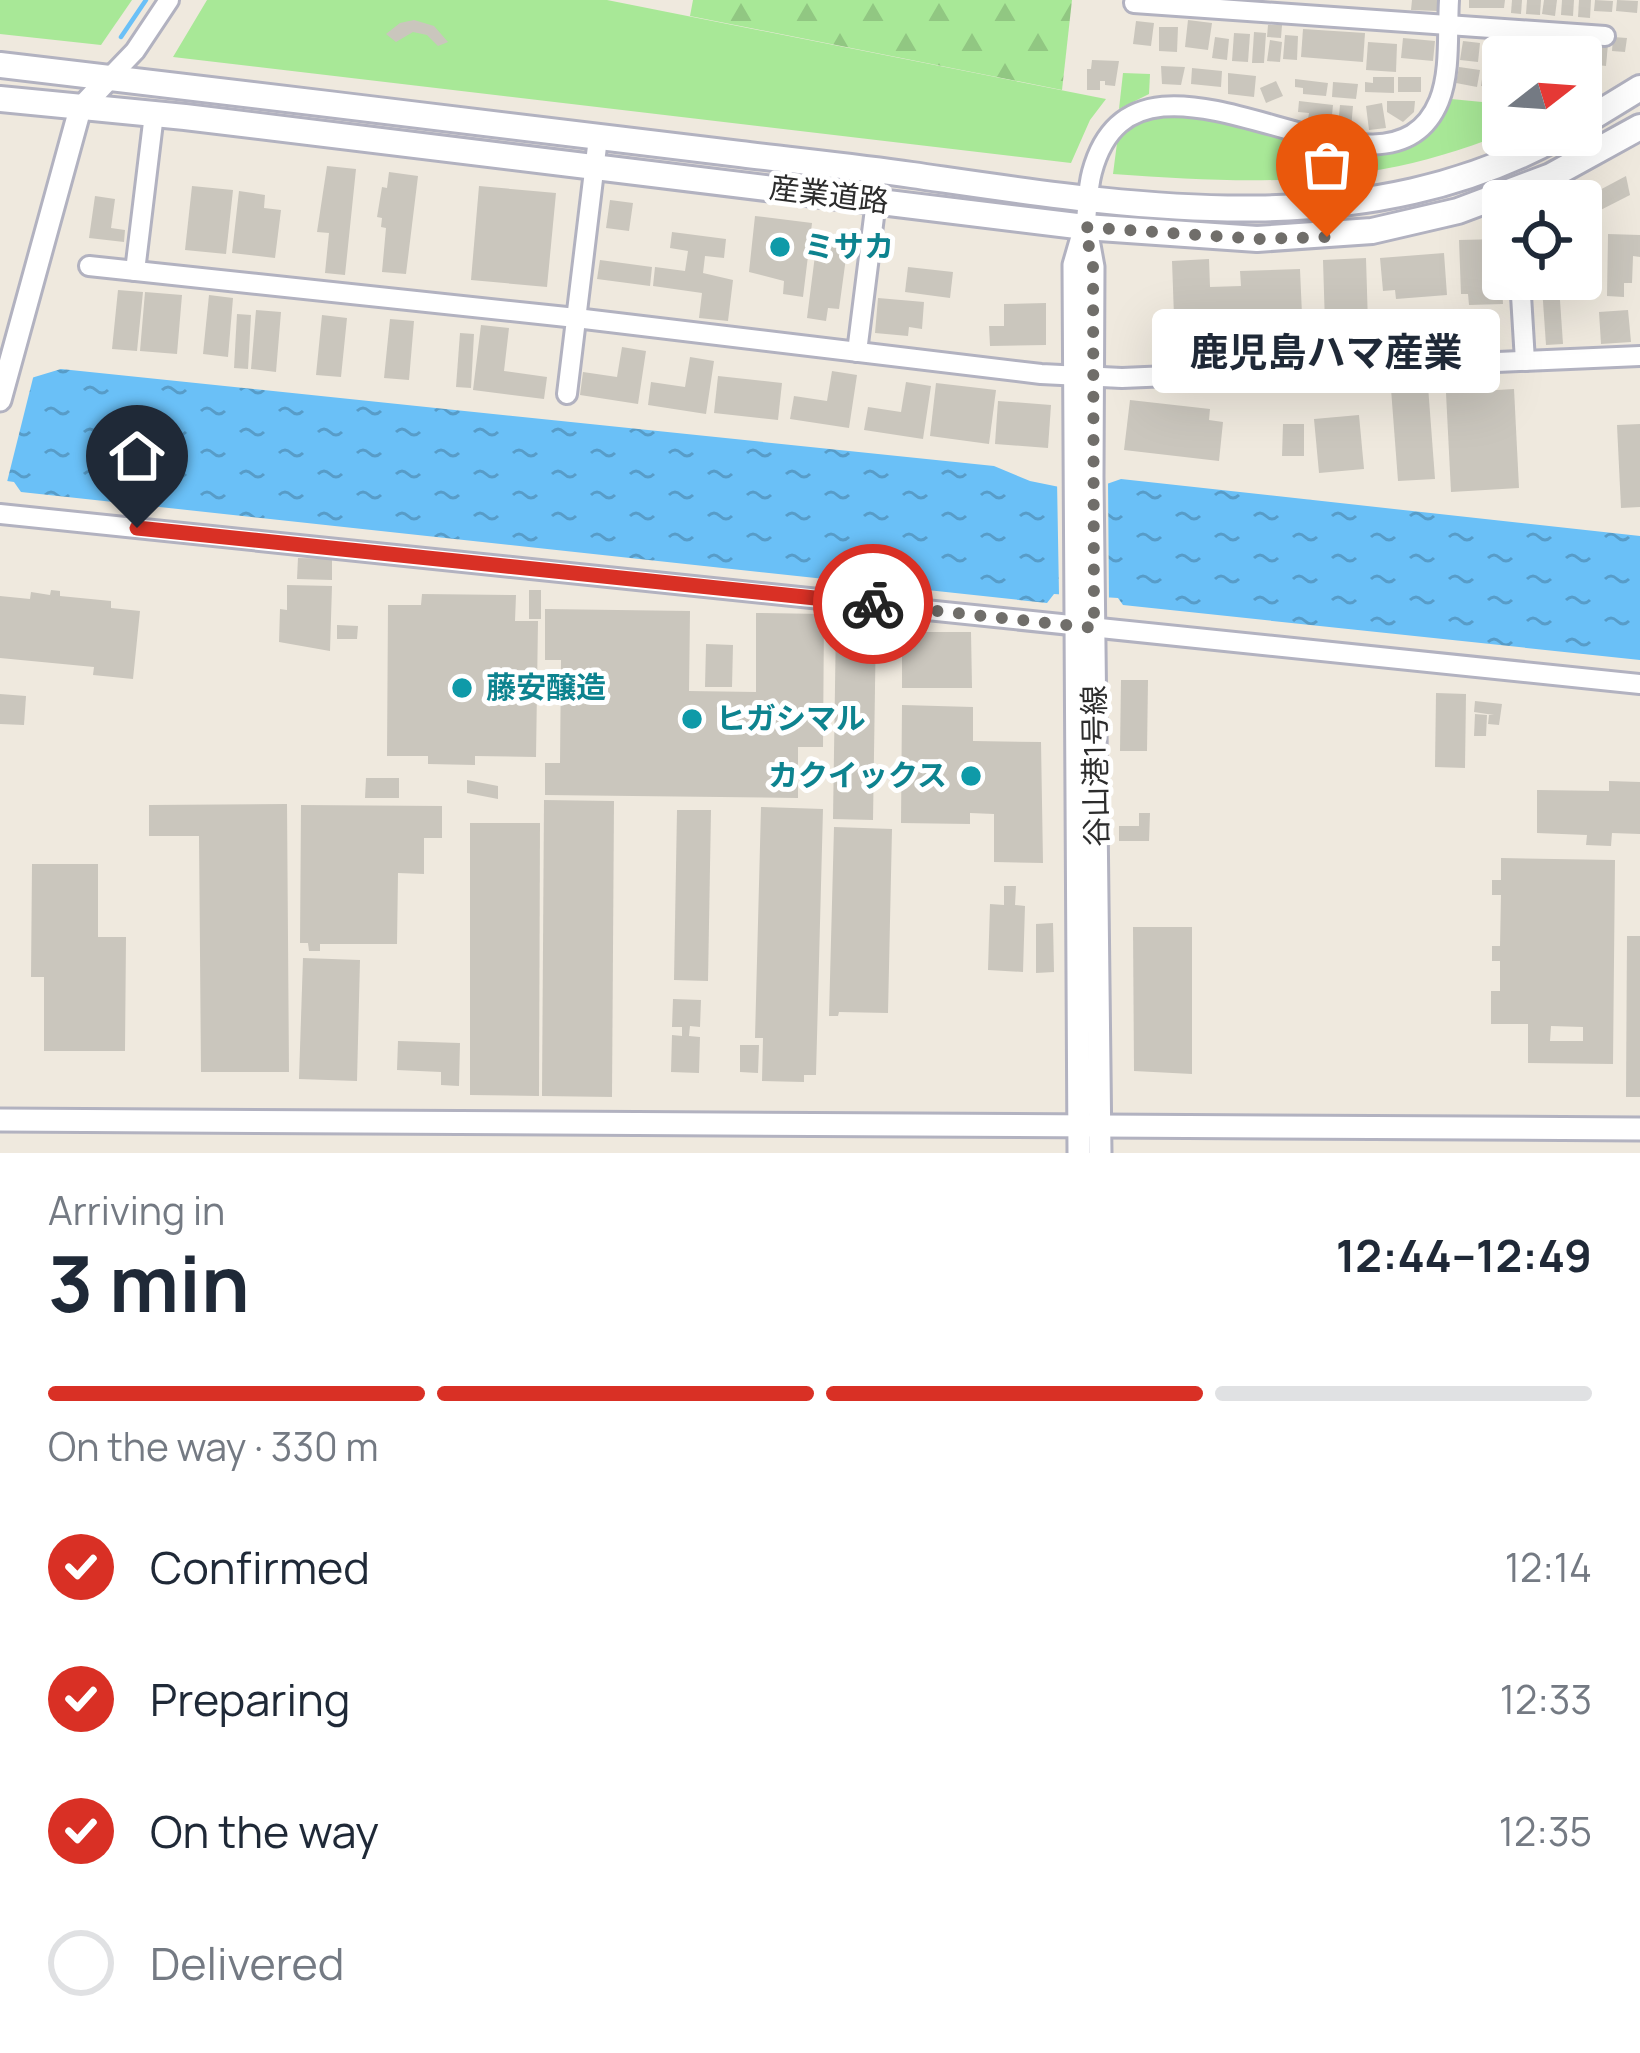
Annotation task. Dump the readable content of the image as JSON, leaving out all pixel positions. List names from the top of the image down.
{
  "streets": {
    "main road": ["産業道路"],
    "street": ["谷山港1号線"]
  },
  "crossings": [
    ["産業道路", "谷山港1号線"]
  ],
  "places": [
    "鹿児島ハマ産業",
    "ミサカ",
    "藤安醸造",
    "ヒガシマル",
    "カクイックス"
  ],
  "north": "right",
  "page": {
    "bubble": "鹿児島ハマ産業",
    "heading": ["3 min", "Arriving in", "12:44–12:49"],
    "bar": "On the way · 330 m",
    "list": [
      ["Confirmed", "12:14"],
      ["Preparing", "12:33"],
      ["On the way", "12:35"],
      "Delivered"
    ]
  }
}
